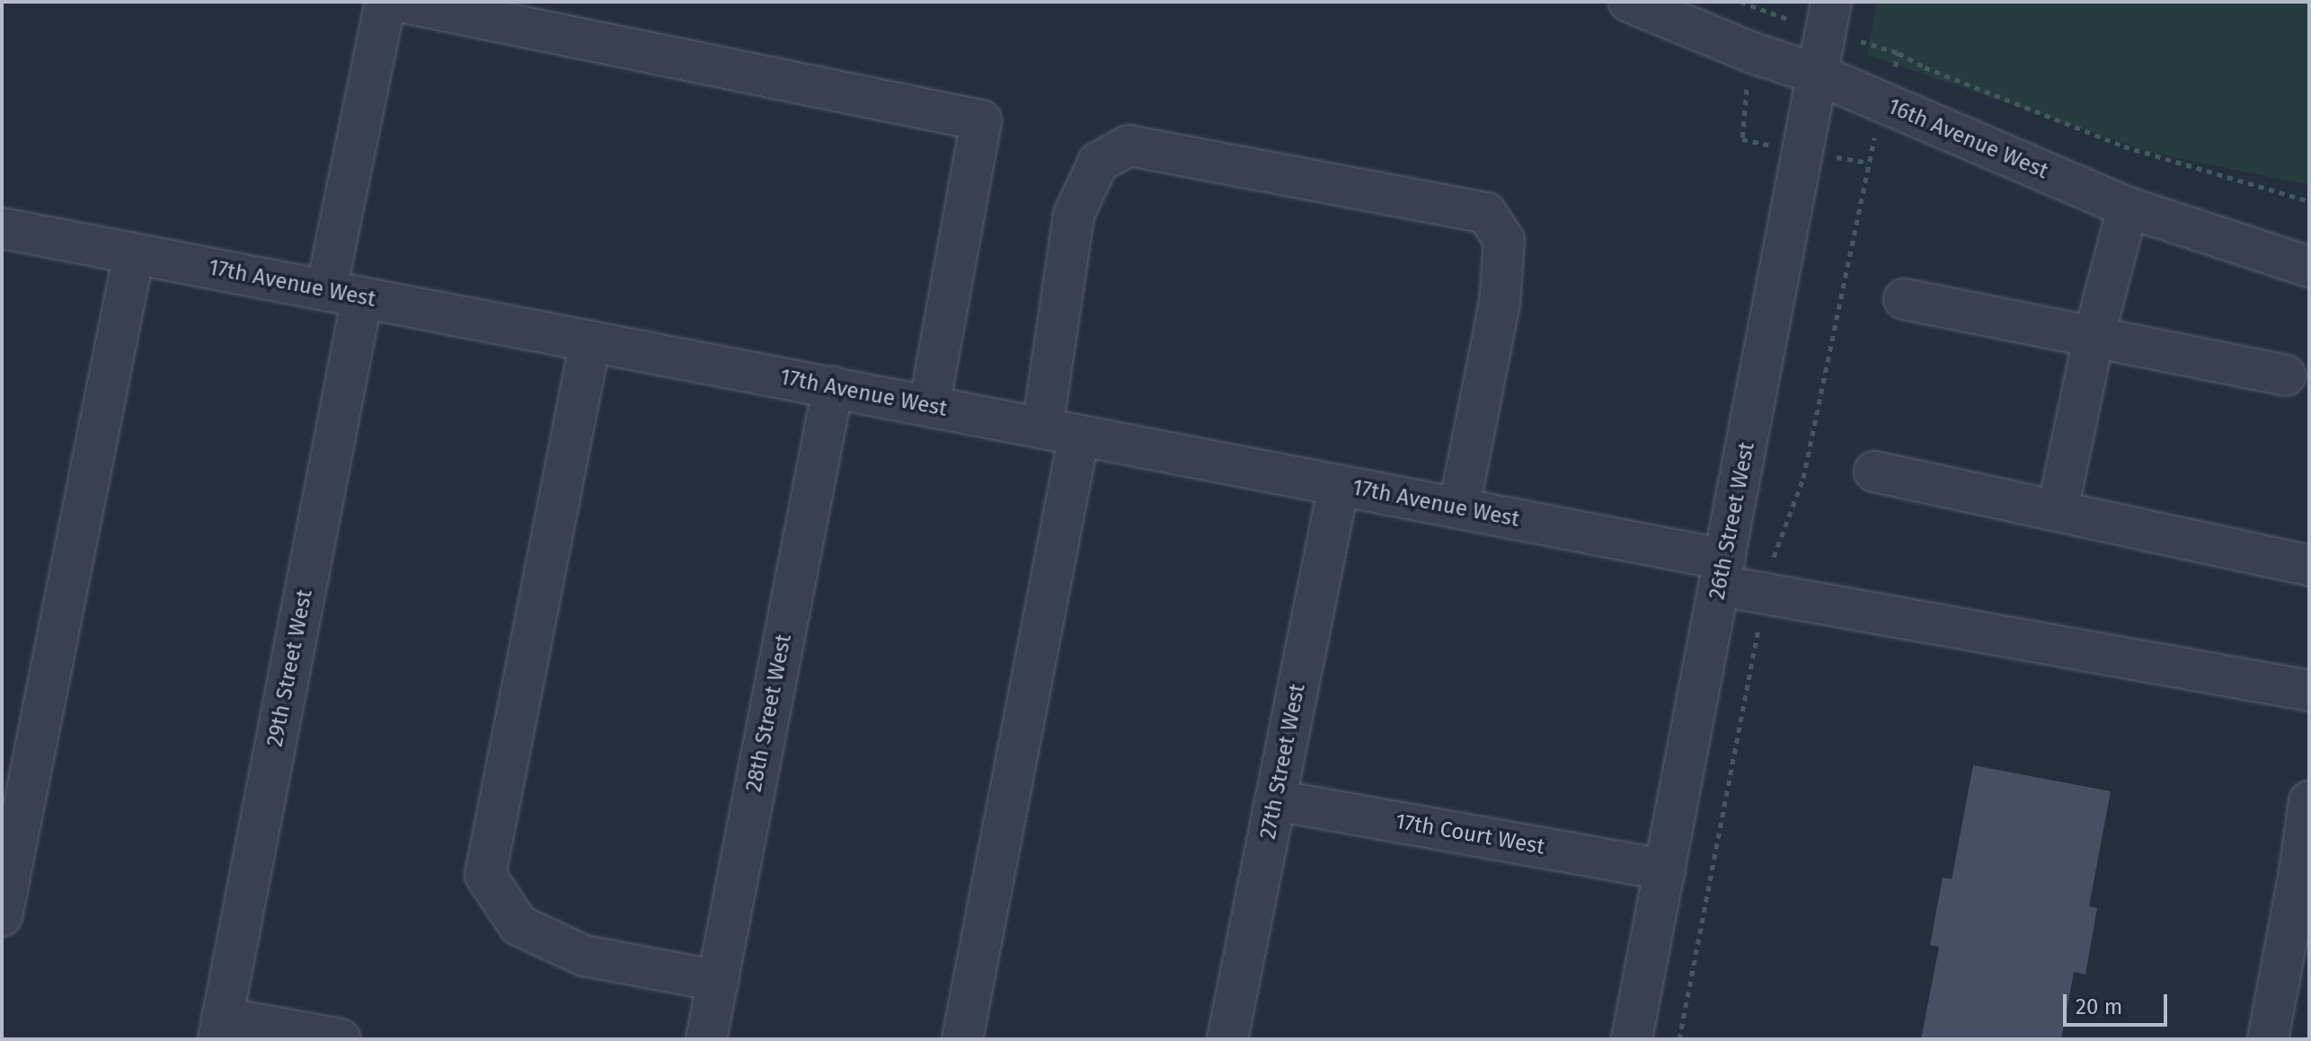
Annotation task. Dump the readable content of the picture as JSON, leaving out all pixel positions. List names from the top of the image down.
{
  "streets": {
    "street": [
      "16th Avenue West",
      "17th Avenue West",
      "26th Street West",
      "29th Street West",
      "28th Street West",
      "27th Street West",
      "17th Court West"
    ]
  },
  "crossings": [
    ["16th Avenue West", "26th Street West"],
    ["17th Avenue West", "26th Street West"],
    ["17th Avenue West", "29th Street West"],
    ["17th Avenue West", "28th Street West"],
    ["17th Avenue West", "27th Street West"],
    ["26th Street West", "17th Court West"],
    ["27th Street West", "17th Court West"]
  ],
  "scale_bar": "20 m"
}
